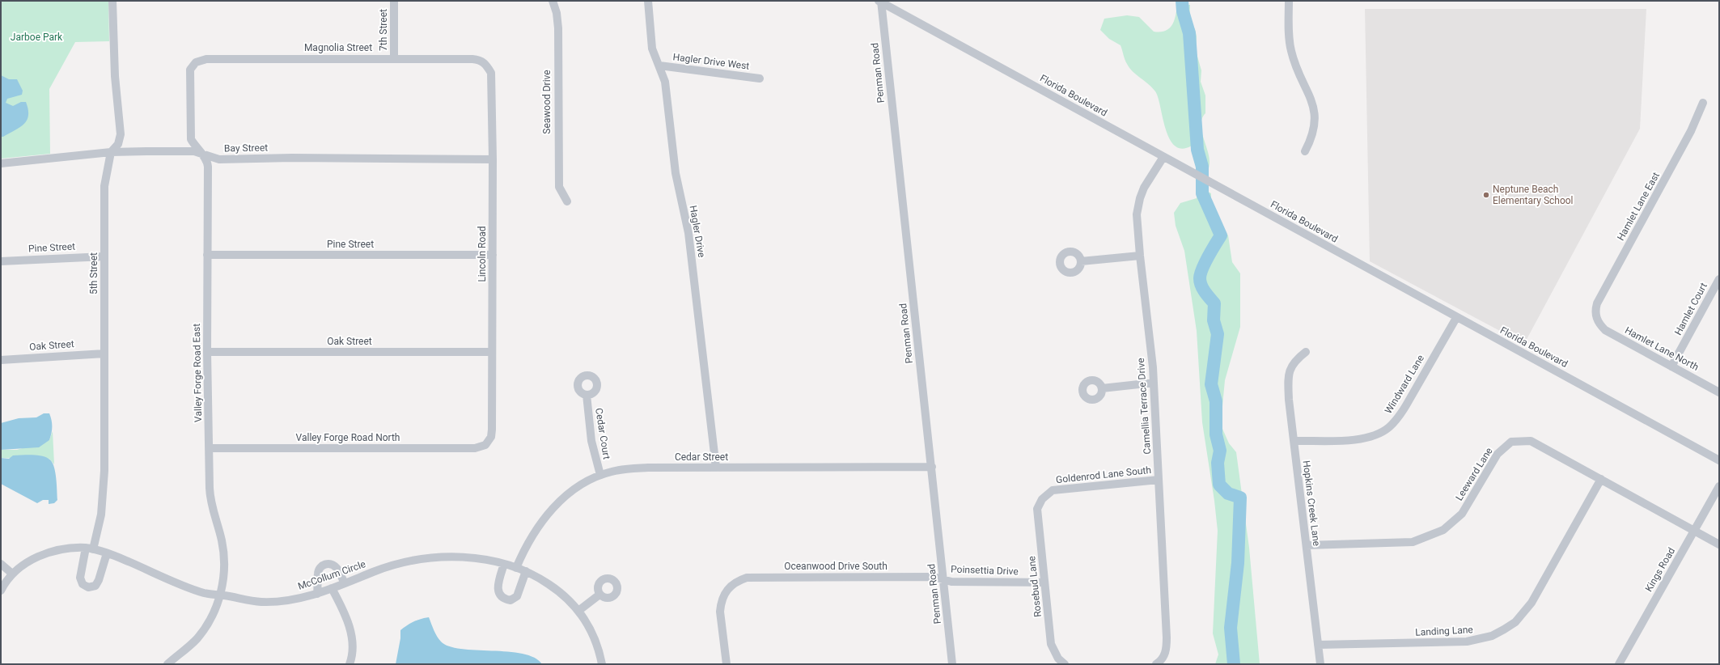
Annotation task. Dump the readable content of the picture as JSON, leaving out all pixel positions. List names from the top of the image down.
{
  "streets": {
    "street": [
      "7th Street",
      "Magnolia Street",
      "Hagler Drive West",
      "Penman Road",
      "Florida Boulevard",
      "Seawood Drive",
      "Bay Street",
      "Hamlet Lane East",
      "Hagler Drive",
      "Pine Street",
      "Lincoln Road",
      "5th Street",
      "Hamlet Court",
      "Oak Street",
      "Hamlet Lane North",
      "Valley Forge Road East",
      "Windward Lane",
      "Camellia Terrace Drive",
      "Cedar Court",
      "Valley Forge Road North",
      "Cedar Street",
      "Leeward Lane",
      "Goldenrod Lane South",
      "Hopkins Creek Lane",
      "Oceanwood Drive South",
      "Kings Road",
      "Poinsettia Drive",
      "McCollum Circle",
      "Rosebud Lane",
      "Landing Lane"
    ]
  },
  "crossings": [
    ["7th Street", "Magnolia Street"],
    ["Magnolia Street", "Lincoln Road"],
    ["Magnolia Street", "Valley Forge Road East"],
    ["Hagler Drive West", "Hagler Drive"],
    ["Penman Road", "Florida Boulevard"],
    ["Penman Road", "Cedar Street"],
    ["Penman Road", "Oceanwood Drive South"],
    ["Penman Road", "Poinsettia Drive"],
    ["Florida Boulevard", "Windward Lane"],
    ["Florida Boulevard", "Camellia Terrace Drive"],
    ["Bay Street", "Lincoln Road"],
    ["Bay Street", "5th Street"],
    ["Bay Street", "Valley Forge Road East"],
    ["Hamlet Lane East", "Hamlet Lane North"],
    ["Hagler Drive", "Cedar Street"],
    ["Pine Street", "Lincoln Road"],
    ["Pine Street", "5th Street"],
    ["Pine Street", "Valley Forge Road East"],
    ["Lincoln Road", "Oak Street"],
    ["Lincoln Road", "Valley Forge Road North"],
    ["5th Street", "Oak Street"],
    ["5th Street", "McCollum Circle"],
    ["Hamlet Court", "Hamlet Lane North"],
    ["Oak Street", "Valley Forge Road East"],
    ["Valley Forge Road East", "Valley Forge Road North"],
    ["Valley Forge Road East", "McCollum Circle"],
    ["Windward Lane", "Hopkins Creek Lane"],
    ["Camellia Terrace Drive", "Goldenrod Lane South"],
    ["Cedar Court", "Cedar Street"],
    ["Cedar Street", "McCollum Circle"],
    ["Leeward Lane", "Hopkins Creek Lane"],
    ["Leeward Lane", "Kings Road"],
    ["Leeward Lane", "Landing Lane"],
    ["Goldenrod Lane South", "Rosebud Lane"],
    ["Hopkins Creek Lane", "Landing Lane"],
    ["Oceanwood Drive South", "Poinsettia Drive"],
    ["Poinsettia Drive", "Rosebud Lane"]
  ],
  "parks": ["Jarboe Park"],
  "places": ["Neptune Beach Elementary School"]
}
